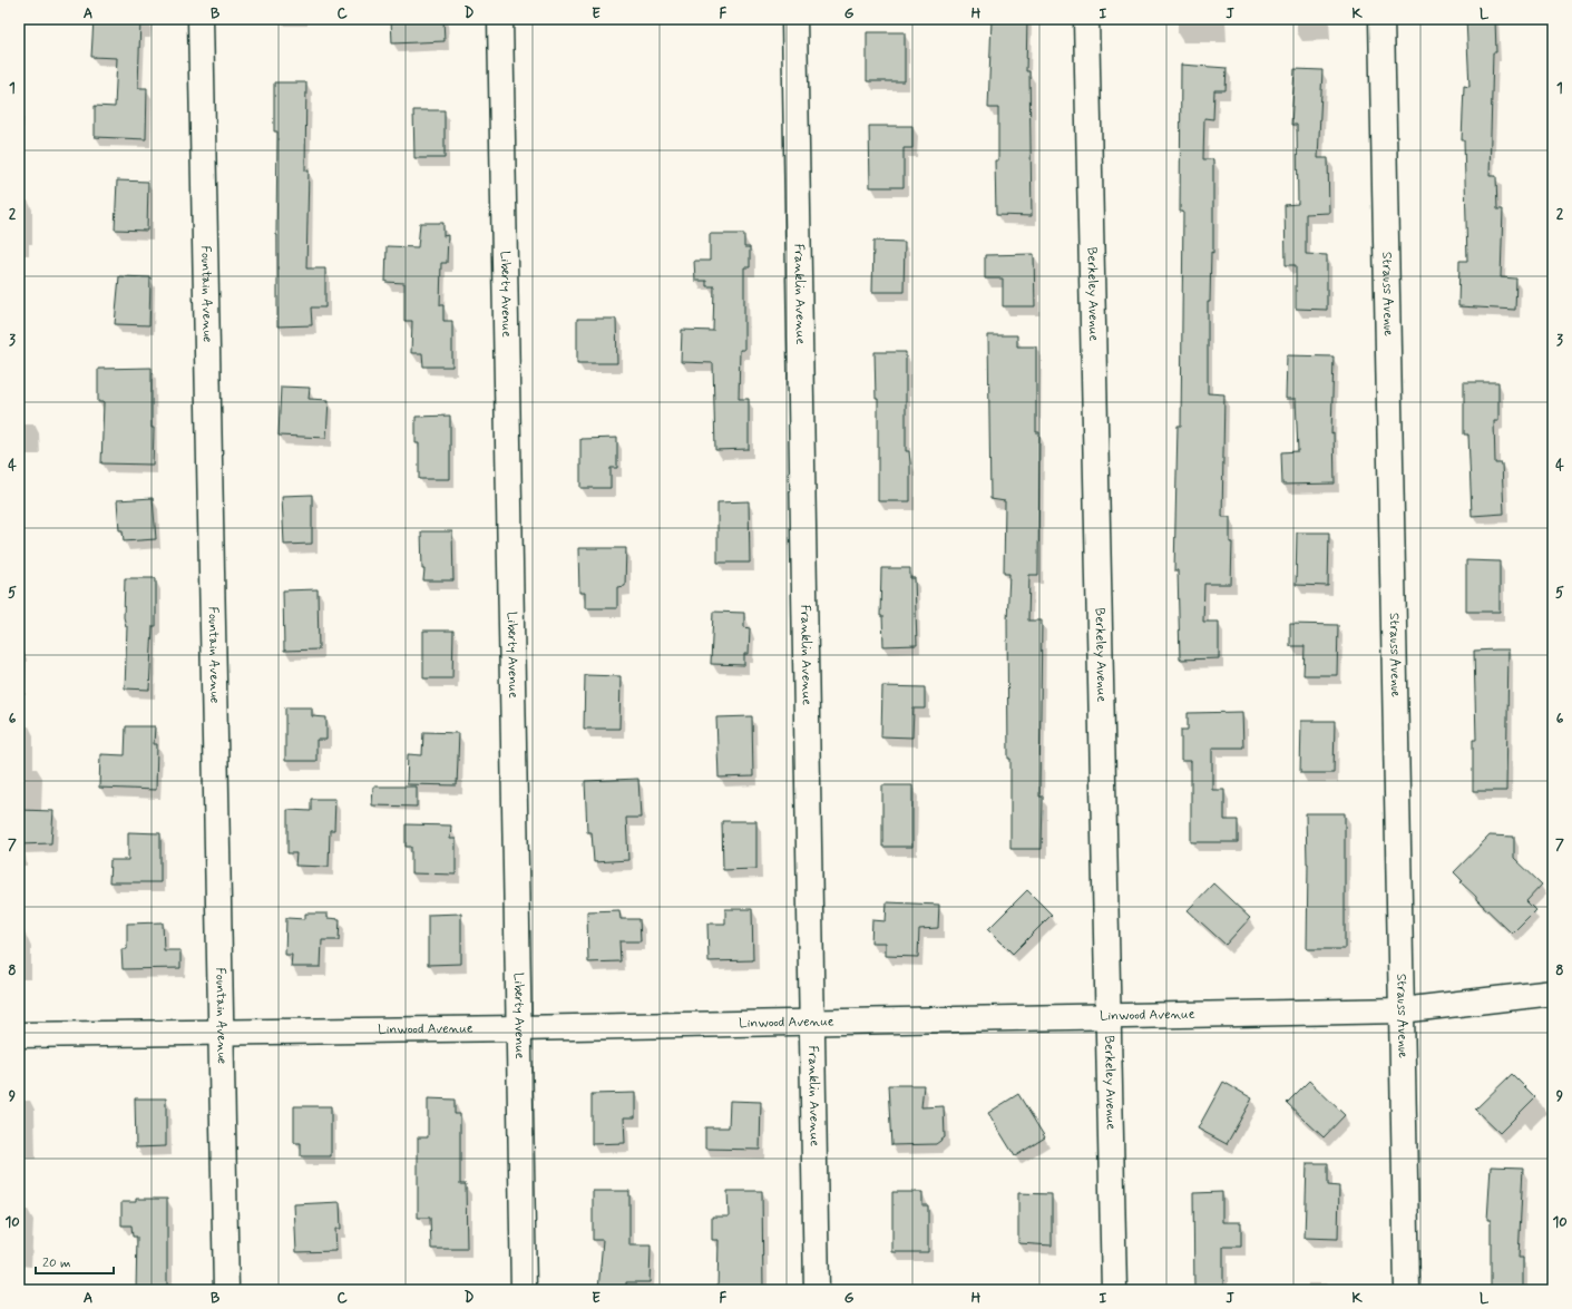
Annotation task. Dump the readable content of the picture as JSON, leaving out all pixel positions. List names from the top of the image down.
{
  "streets": {
    "street": [
      "Fountain Avenue",
      "Liberty Avenue",
      "Franklin Avenue",
      "Berkeley Avenue",
      "Strauss Avenue",
      "Linwood Avenue"
    ]
  },
  "crossings": [
    ["Fountain Avenue", "Linwood Avenue"],
    ["Liberty Avenue", "Linwood Avenue"],
    ["Franklin Avenue", "Linwood Avenue"],
    ["Berkeley Avenue", "Linwood Avenue"],
    ["Strauss Avenue", "Linwood Avenue"]
  ],
  "scale_bar": "20 m",
  "grid": {
    "columns": [
      "A",
      "B",
      "C",
      "D",
      "E",
      "F",
      "G",
      "H",
      "I",
      "J",
      "K",
      "L"
    ],
    "rows": [
      "1",
      "2",
      "3",
      "4",
      "5",
      "6",
      "7",
      "8",
      "9",
      "10"
    ]
  }
}
